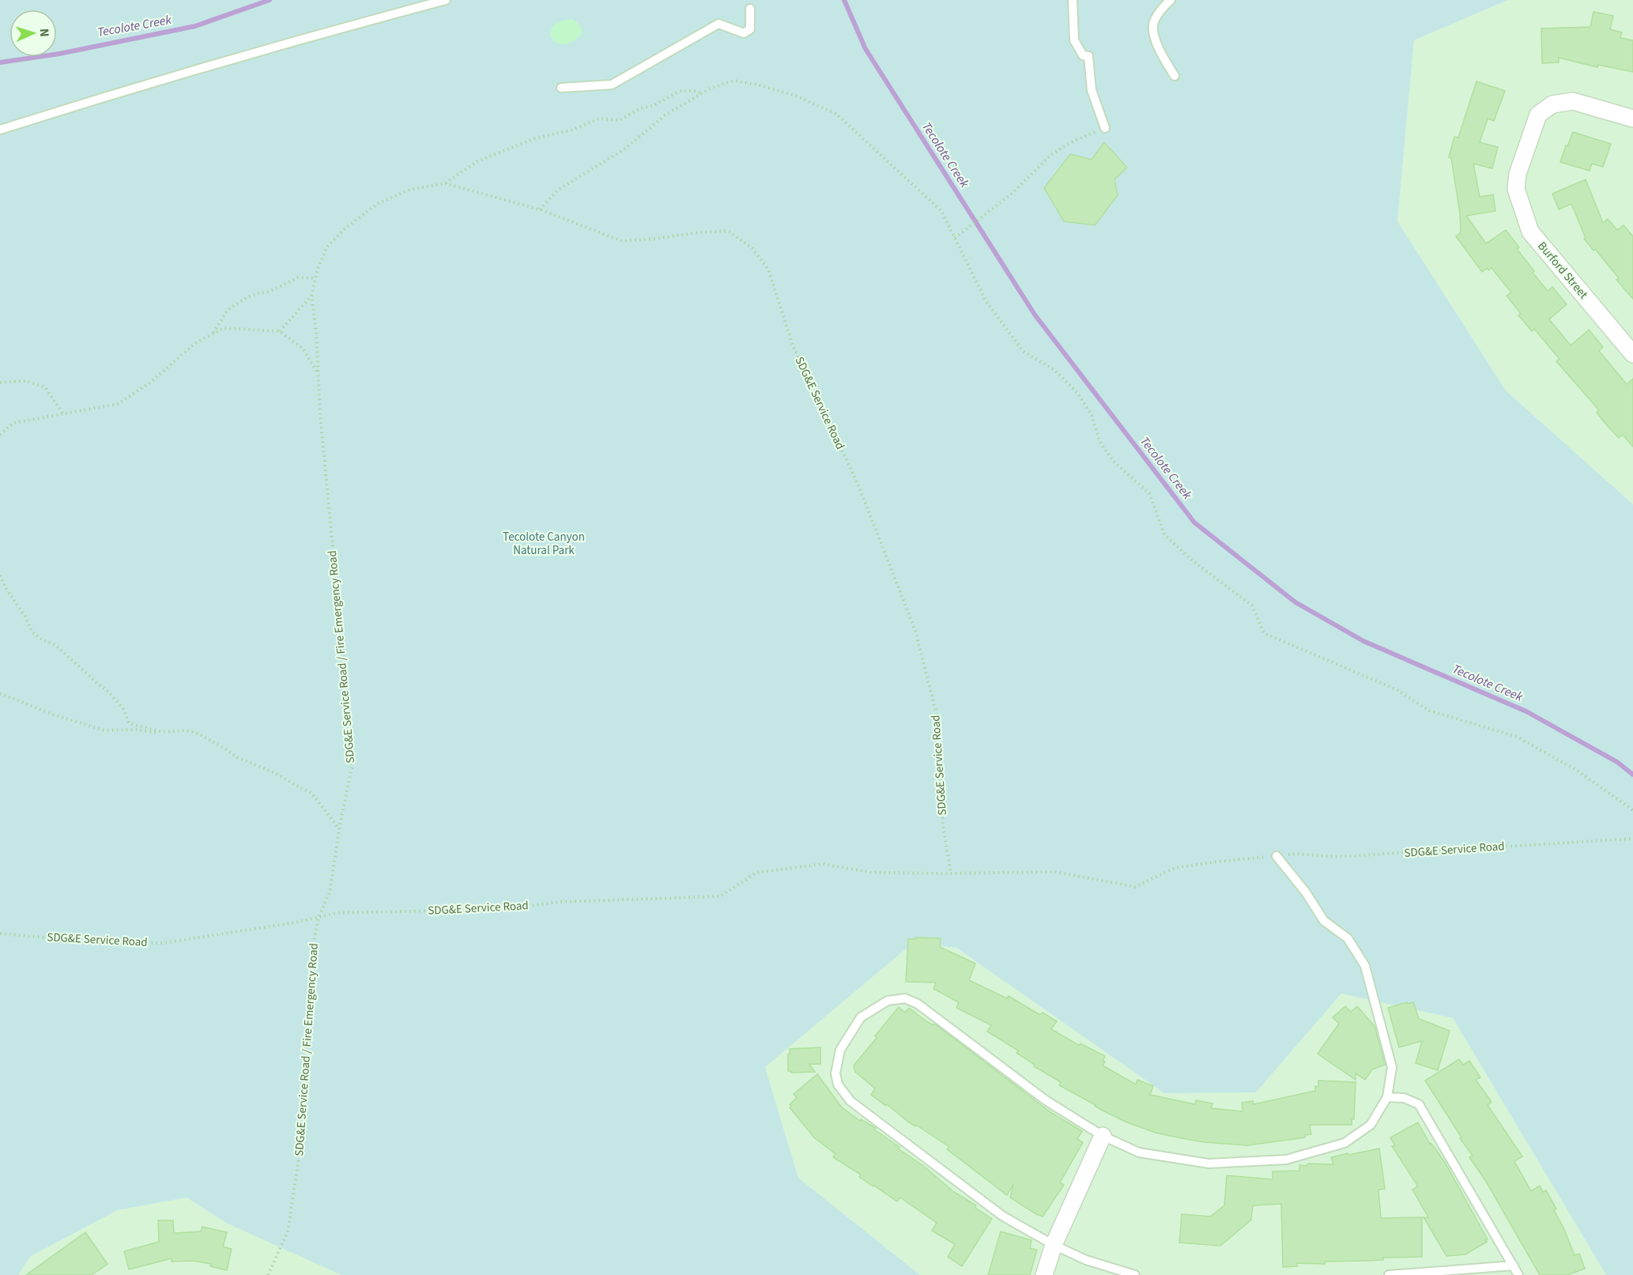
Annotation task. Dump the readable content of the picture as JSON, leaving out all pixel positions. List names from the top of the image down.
{
  "streets": {
    "street": ["Burford Street"],
    "path": ["SDG&E Service Road", "SDG&E Service Road / Fire Emergency Road"]
  },
  "crossings": [
    ["SDG&E Service Road", "SDG&E Service Road / Fire Emergency Road"]
  ],
  "water": ["Tecolote Creek"],
  "parks": ["Tecolote Canyon Natural Park"],
  "north": "right"
}
